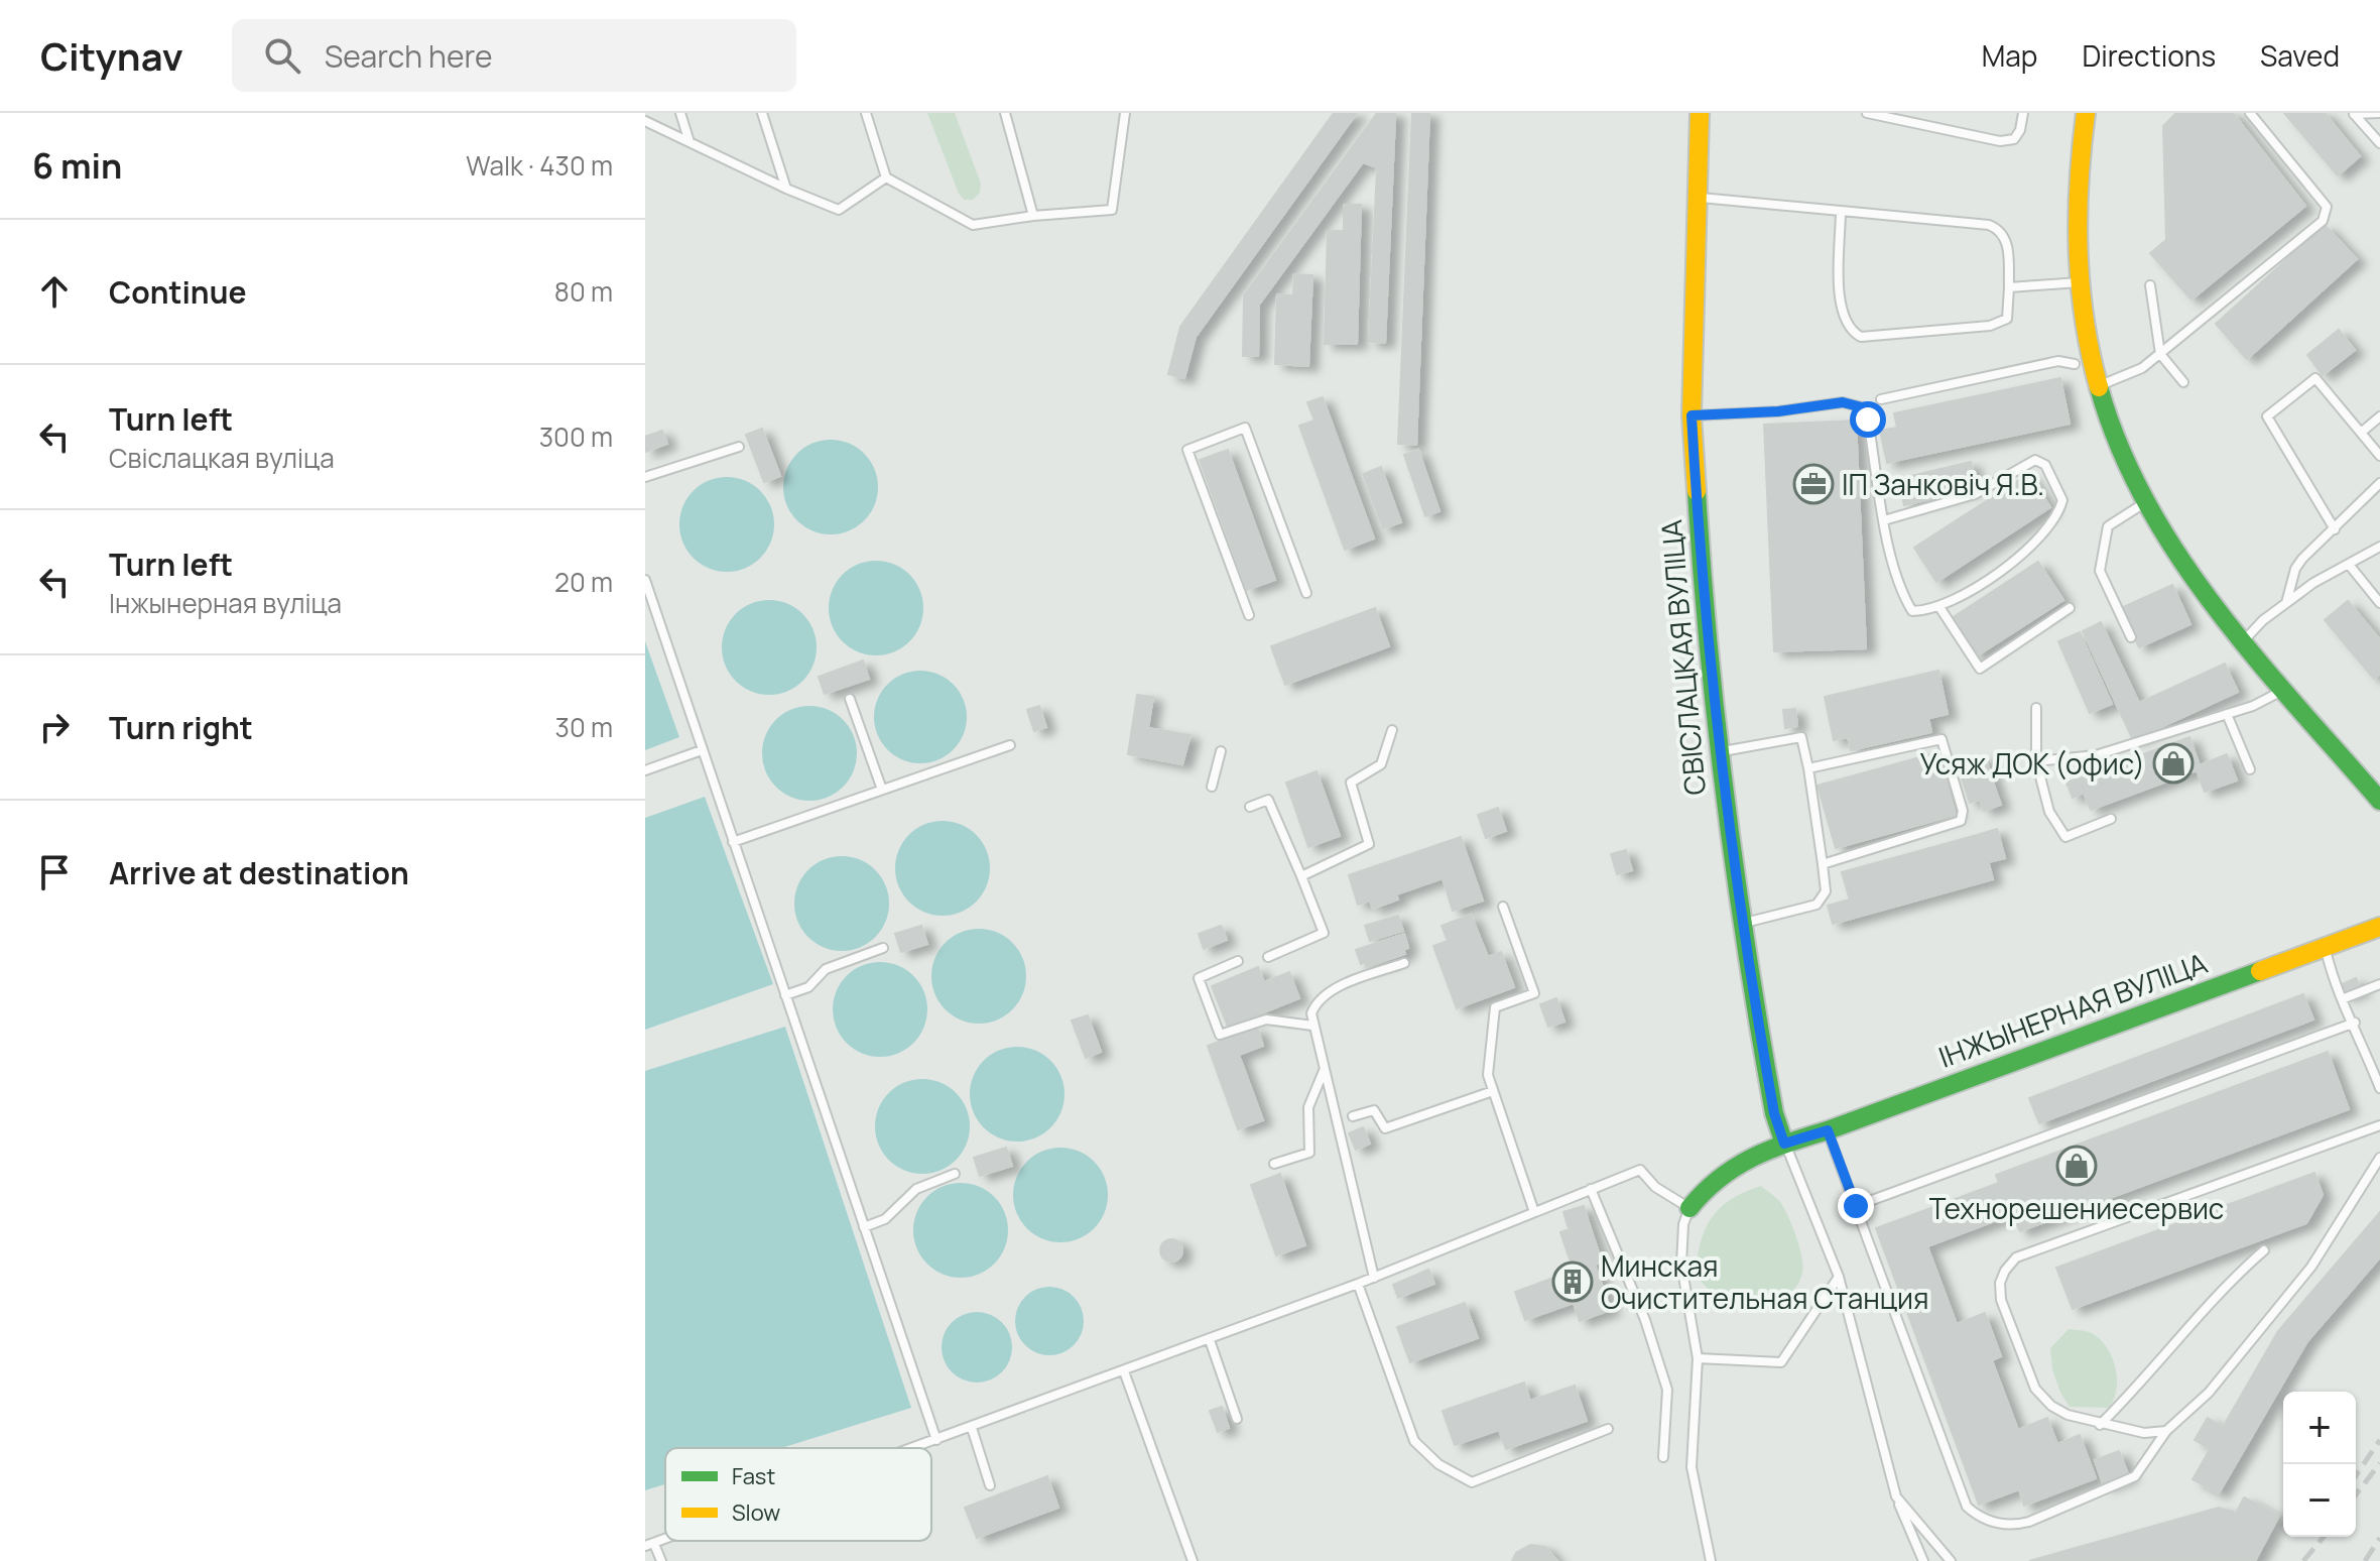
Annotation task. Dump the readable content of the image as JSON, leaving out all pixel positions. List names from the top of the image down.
{
  "streets": {
    "street": ["СВІСЛАЦКАЯ ВУЛІЦА", "ІНЖЫНЕРНАЯ ВУЛІЦА"]
  },
  "crossings": [
    ["СВІСЛАЦКАЯ ВУЛІЦА", "ІНЖЫНЕРНАЯ ВУЛІЦА"]
  ],
  "places": {
    "office": ["ІП Занковіч Я.В."],
    "shop": ["Усяж ДОК (офис)", "Технорешениесервис"],
    "building": ["Минская Очистительная Станция"]
  },
  "legend": ["Fast", "Slow"],
  "page": {
    "header": "Citynav",
    "search": "Search here",
    "nav": ["Map", "Directions", "Saved"],
    "heading": ["6 min", "Walk · 430 m"],
    "list": [
      ["Continue", "80 m"],
      ["Turn left", "Свіслацкая вуліца", "300 m"],
      ["Turn left", "Інжынерная вуліца", "20 m"],
      ["Turn right", "30 m"],
      "Arrive at destination"
    ],
    "map_buttons": ["+", "−"]
  }
}
